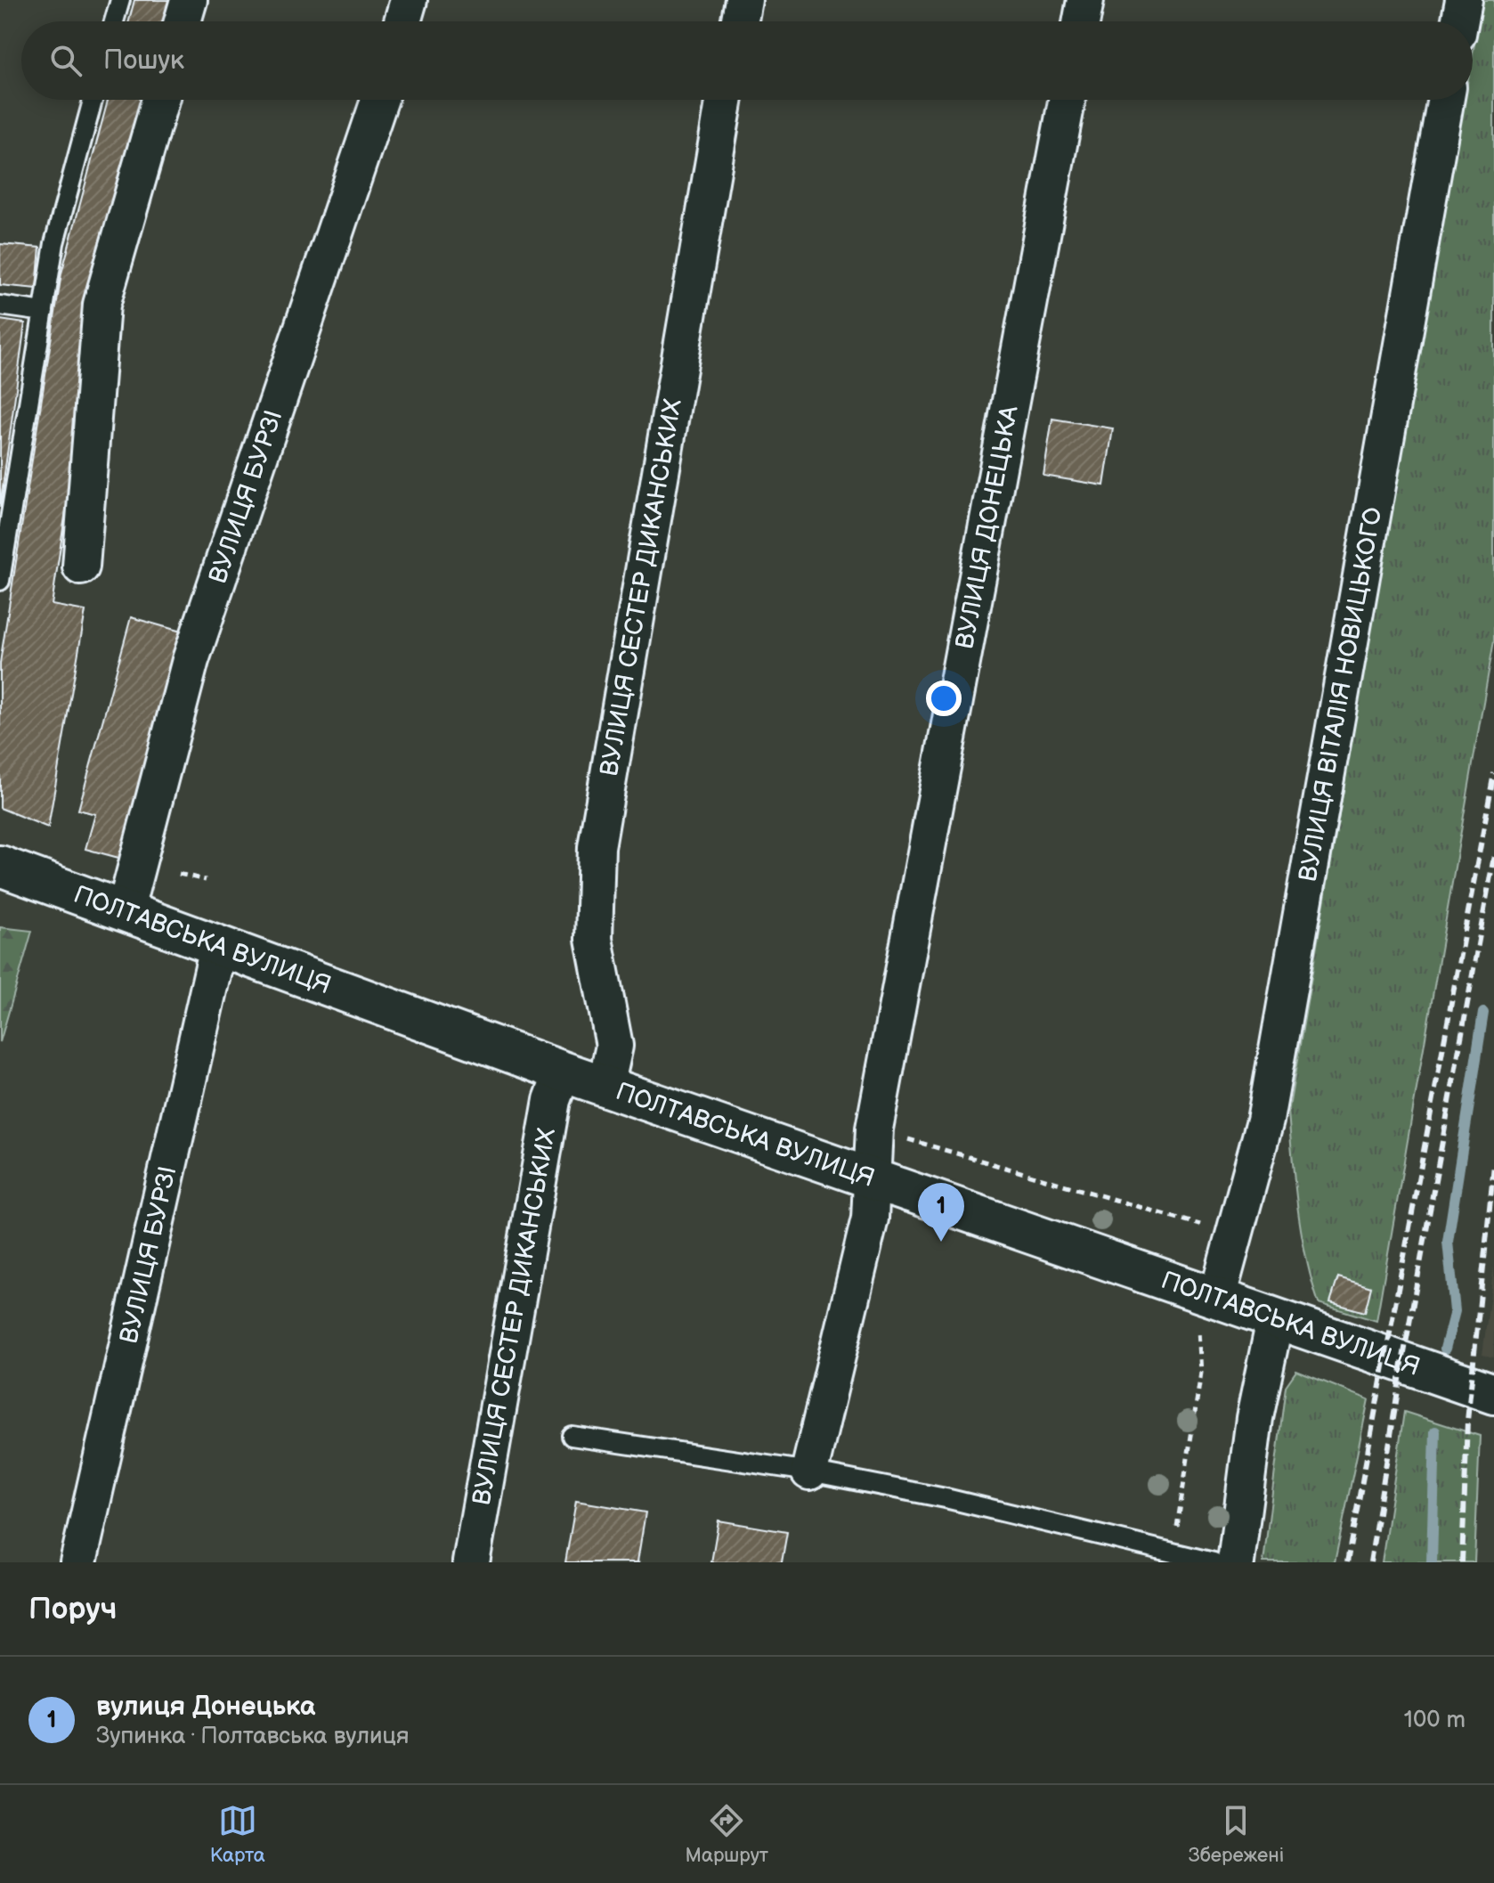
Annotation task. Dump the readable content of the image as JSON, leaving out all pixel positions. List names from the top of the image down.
{
  "streets": {
    "main road": ["ПОЛТАВСЬКА ВУЛИЦЯ"],
    "street": [
      "ВУЛИЦЯ БУРЗІ",
      "ВУЛИЦЯ ДОНЕЦЬКА",
      "ВУЛИЦЯ СЕСТЕР ДИКАНСЬКИХ",
      "ВУЛИЦЯ ВІТАЛІЯ НОВИЦЬКОГО"
    ]
  },
  "crossings": [
    ["ВУЛИЦЯ БУРЗІ", "ПОЛТАВСЬКА ВУЛИЦЯ"],
    ["ВУЛИЦЯ ДОНЕЦЬКА", "ПОЛТАВСЬКА ВУЛИЦЯ"],
    ["ВУЛИЦЯ СЕСТЕР ДИКАНСЬКИХ", "ПОЛТАВСЬКА ВУЛИЦЯ"],
    ["ВУЛИЦЯ ВІТАЛІЯ НОВИЦЬКОГО", "ПОЛТАВСЬКА ВУЛИЦЯ"]
  ],
  "page": {
    "search": "Пошук",
    "pins": "1",
    "heading": "Поруч",
    "list": [
      {
        "mark": "1",
        "name": "вулиця Донецька",
        "note": "Зупинка · Полтавська вулиця",
        "value": "100 m"
      }
    ],
    "nav": ["Карта", "Маршрут", "Збережені"]
  }
}
